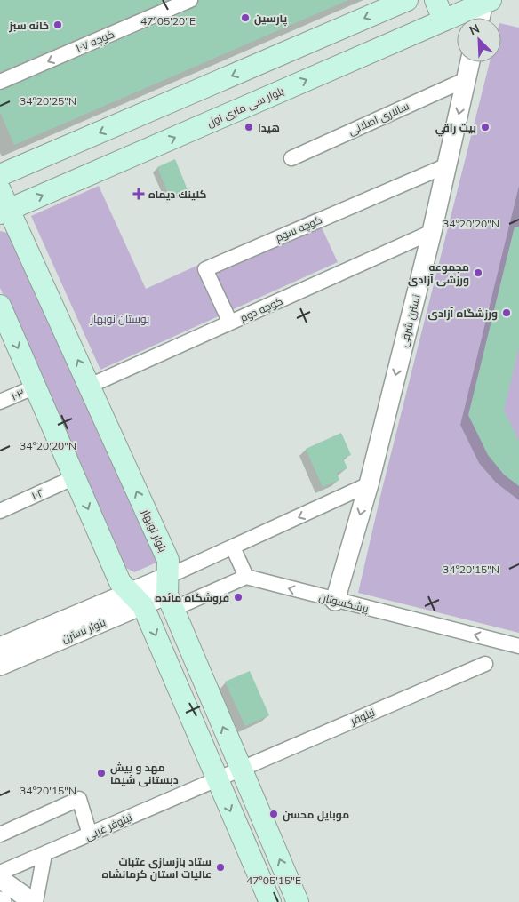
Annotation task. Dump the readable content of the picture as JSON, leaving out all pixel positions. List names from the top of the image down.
{
  "streets": {
    "main road": ["بلوار سی متری اول", "بلوار نوبهار"],
    "street": [
      "کوچه ۱۰۷",
      "سالاری اصلانی",
      "کوچه سوم",
      "کوچه دوم",
      "نسترن شرقی",
      "۱۰۳",
      "۱۰۲",
      "پیشکسوتان",
      "بلوار نسترن",
      "نیلوفر",
      "نیلوفر غربی"
    ]
  },
  "crossings": [
    ["بلوار سی متری اول", "بلوار نوبهار"],
    ["سالاری اصلانی", "نسترن شرقی"],
    ["کوچه سوم", "کوچه دوم"],
    ["کوچه سوم", "نسترن شرقی"],
    ["کوچه دوم", "نسترن شرقی"],
    ["کوچه دوم", "بلوار نوبهار"],
    ["نسترن شرقی", "پیشکسوتان"],
    ["بلوار نوبهار", "بلوار نسترن"],
    ["بلوار نوبهار", "نیلوفر"],
    ["نیلوفر", "نیلوفر غربی"]
  ],
  "one_way": ["کوچه ۱۰۷", "نسترن شرقی", "پیشکسوتان"],
  "parks": ["بوستان نوبهار"],
  "places": {
    "other": [
      "پارسین",
      "خانه سبز",
      "هیدا",
      "بيت راقي",
      "مجموعه ورزشی آزادی",
      "ورزشگاه آزادی",
      "فروشگاه مائده",
      "مهد و پیش دبستانی شیما",
      "موبایل محسن",
      "ستاد بازسازی عتبات عالیات استان کرمانشاه"
    ],
    "health": ["كلينك ديماه"]
  },
  "north": "top left",
  "coordinates": [
    "47°05'20\"E",
    "34°20'25\"N",
    "34°20'20\"N",
    "34°20'15\"N",
    "47°05'15\"E"
  ]
}
